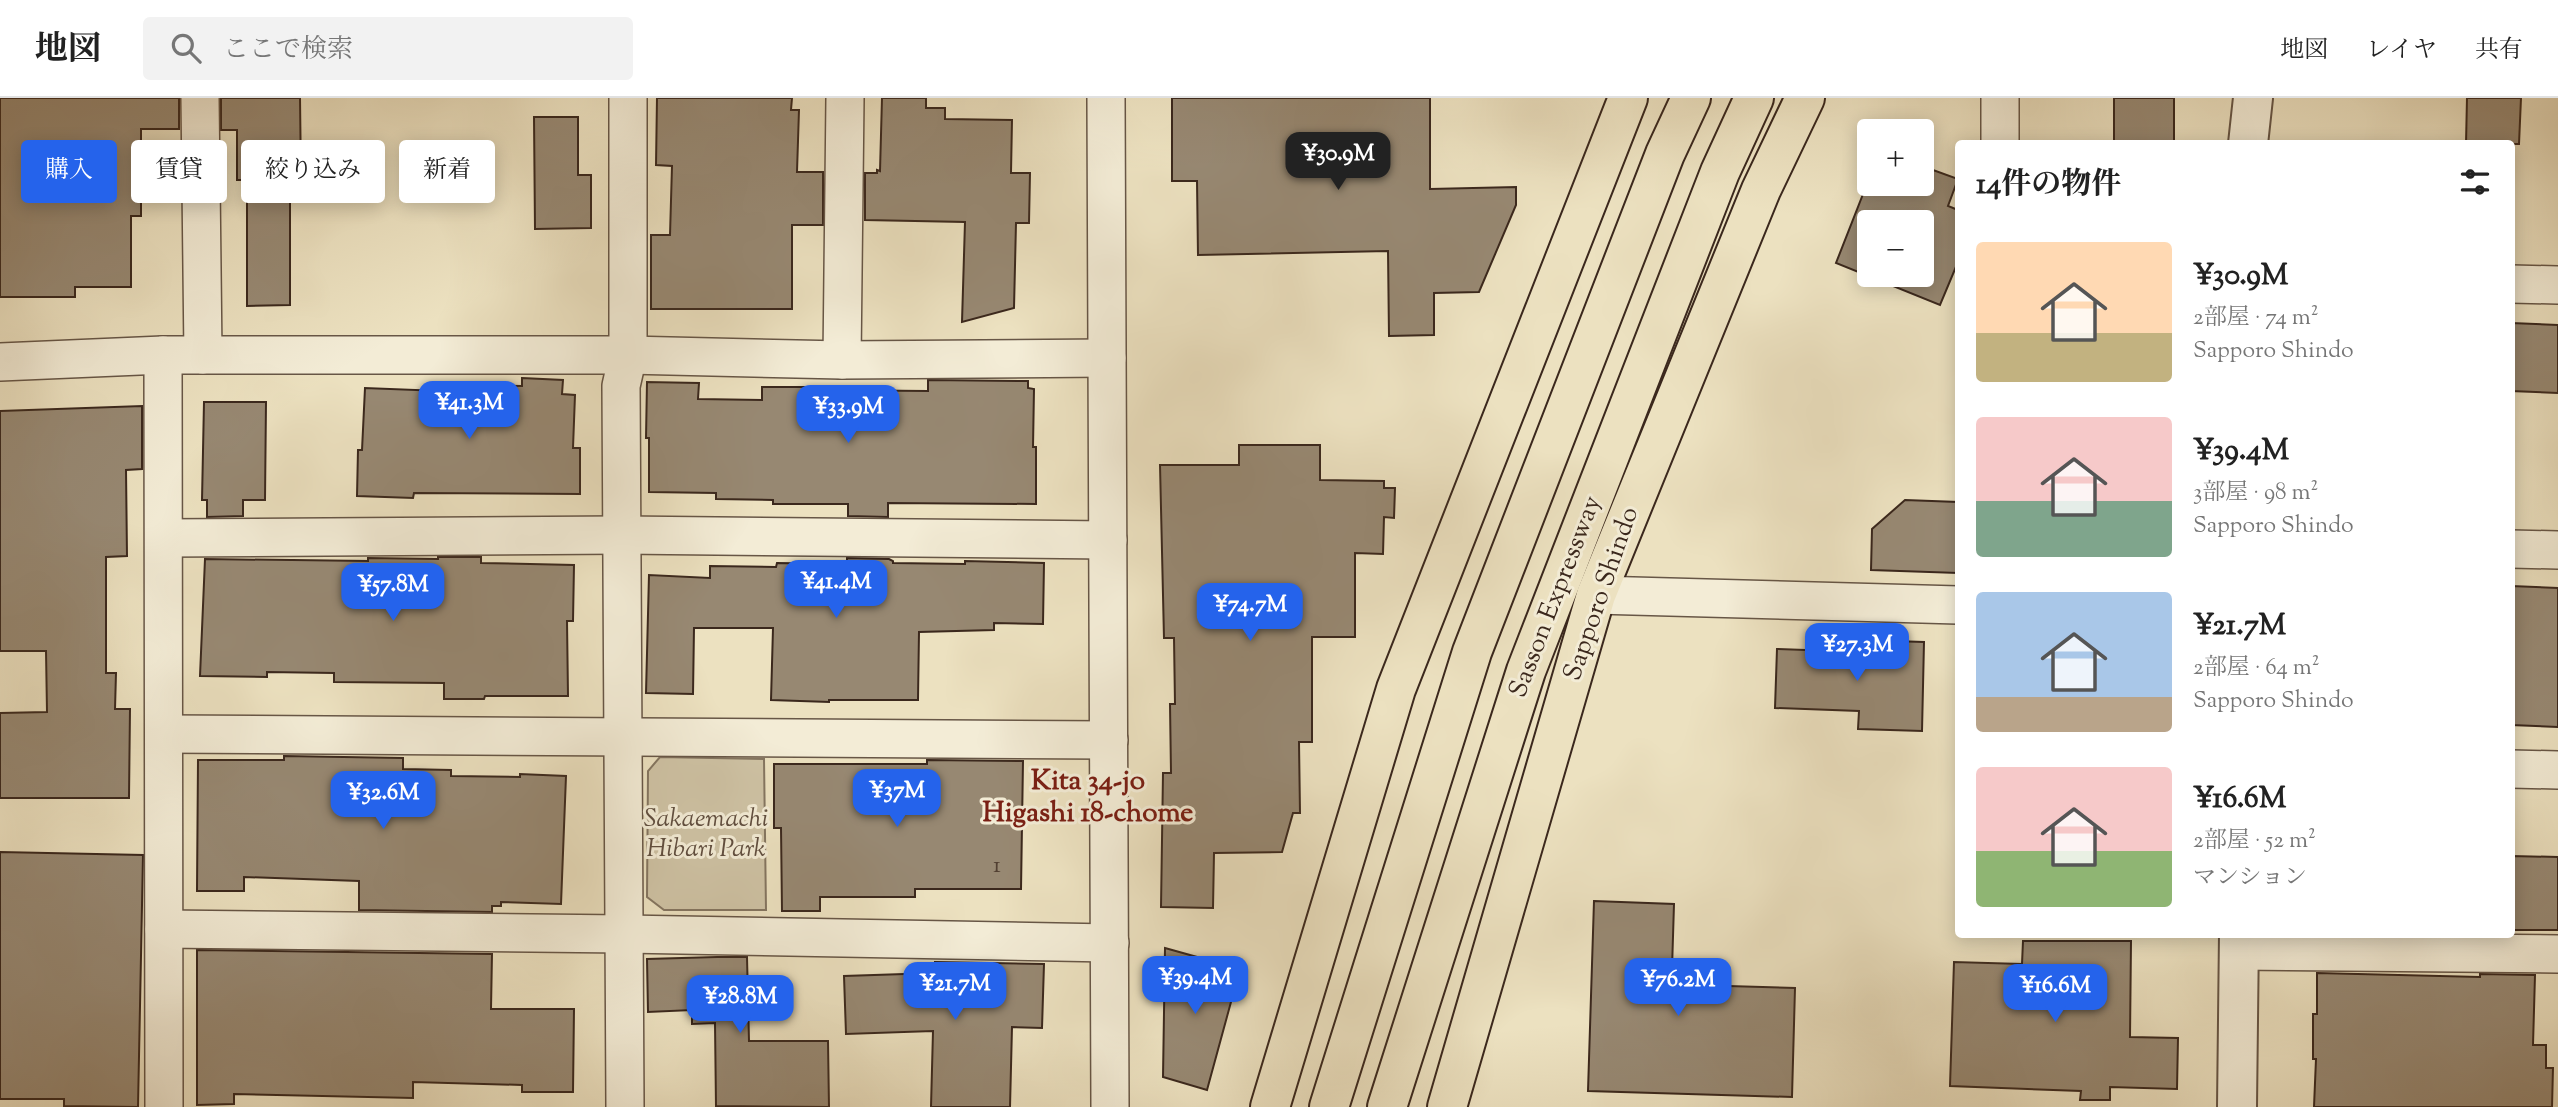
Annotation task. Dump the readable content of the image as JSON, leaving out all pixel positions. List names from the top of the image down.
{
  "streets": {
    "highway": ["Sapporo Shindo", "Sasson Expressway"]
  },
  "districts": ["Kita 34-jo Higashi 18-chome"],
  "parks": ["Sakaemachi Hibari Park"],
  "house_numbers": ["1"],
  "page": {
    "header": "地図",
    "search": "ここで検索",
    "nav": ["地図", "レイヤ", "共有"],
    "map_buttons": ["+", "−"],
    "price": [
      "¥30.9M",
      "¥41.3M",
      "¥33.9M",
      "¥41.4M",
      "¥57.8M",
      "¥74.7M",
      "¥27.3M",
      "¥37M",
      "¥32.6M",
      "¥39.4M",
      "¥76.2M",
      "¥21.7M",
      "¥16.6M",
      "¥28.8M"
    ],
    "chip": [
      "購入",
      "賃貸",
      "絞り込み",
      "新着"
    ],
    "heading": "14件の物件",
    "list": [
      {
        "name": "¥30.9M",
        "note": "2部屋 · 74 m² · Sapporo Shindo"
      },
      {
        "name": "¥39.4M",
        "note": "3部屋 · 98 m² · Sapporo Shindo"
      },
      {
        "name": "¥21.7M",
        "note": "2部屋 · 64 m² · Sapporo Shindo"
      },
      {
        "name": "¥16.6M",
        "note": "2部屋 · 52 m² · マンション"
      }
    ]
  }
}
